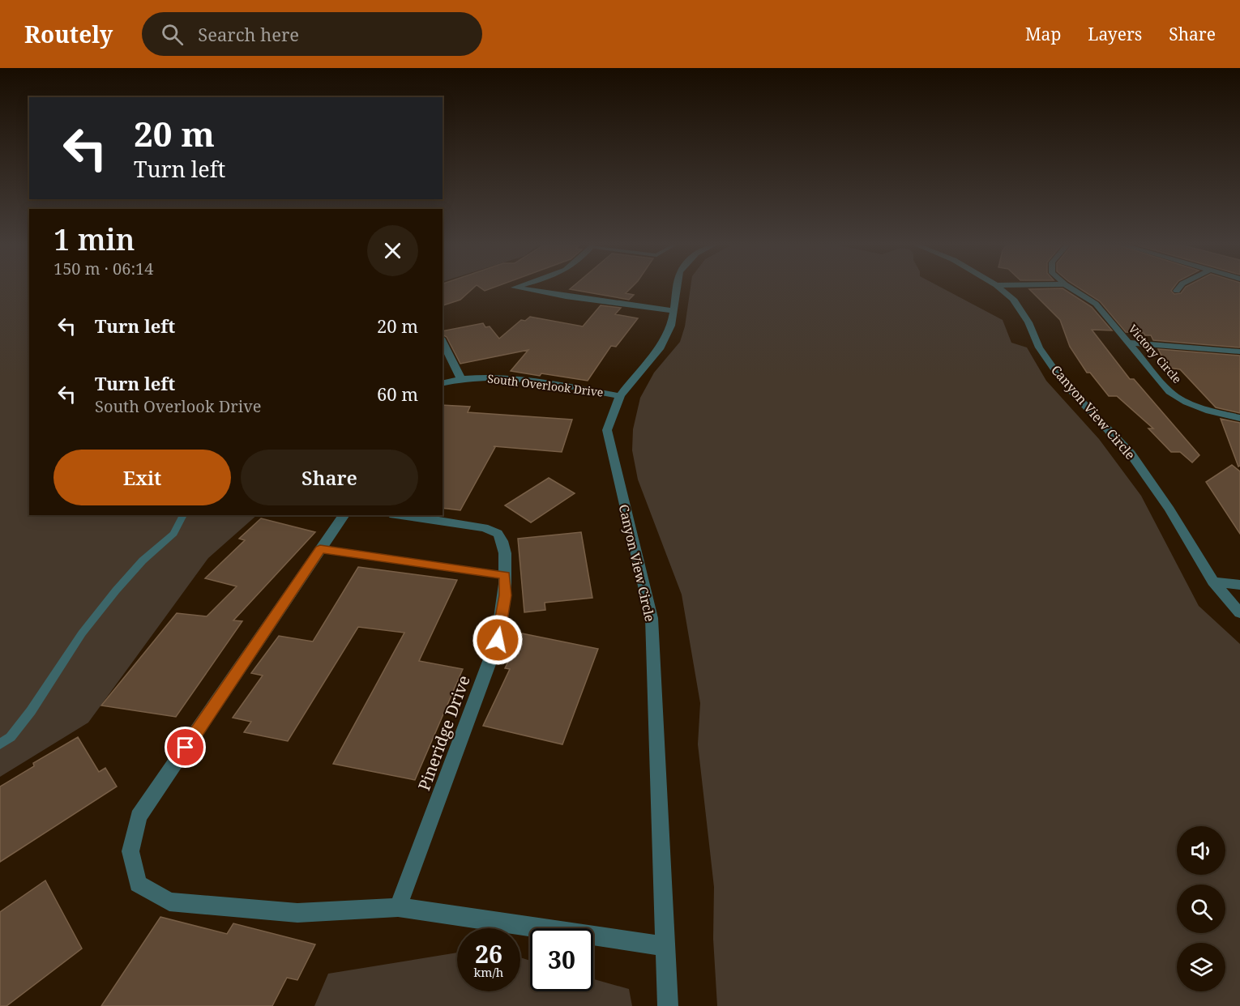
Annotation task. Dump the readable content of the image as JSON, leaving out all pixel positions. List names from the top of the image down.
{
  "streets": {
    "street": [
      "Victory Circle",
      "South Overlook Drive",
      "Canyon View Circle",
      "Pineridge Drive"
    ]
  },
  "crossings": [
    ["South Overlook Drive", "Canyon View Circle"]
  ],
  "page": {
    "header": "Routely",
    "search": "Search here",
    "nav": ["Map", "Layers", "Share"],
    "turn": ["20 m", "Turn left"],
    "heading": ["1 min", "150 m · 06:14"],
    "list": [
      {
        "name": "Turn left",
        "value": "20 m"
      },
      {
        "name": "Turn left",
        "note": "South Overlook Drive",
        "value": "60 m"
      }
    ],
    "buttons": ["Exit", "Share"],
    "speed": "26 km/h",
    "limit": "30"
  }
}
